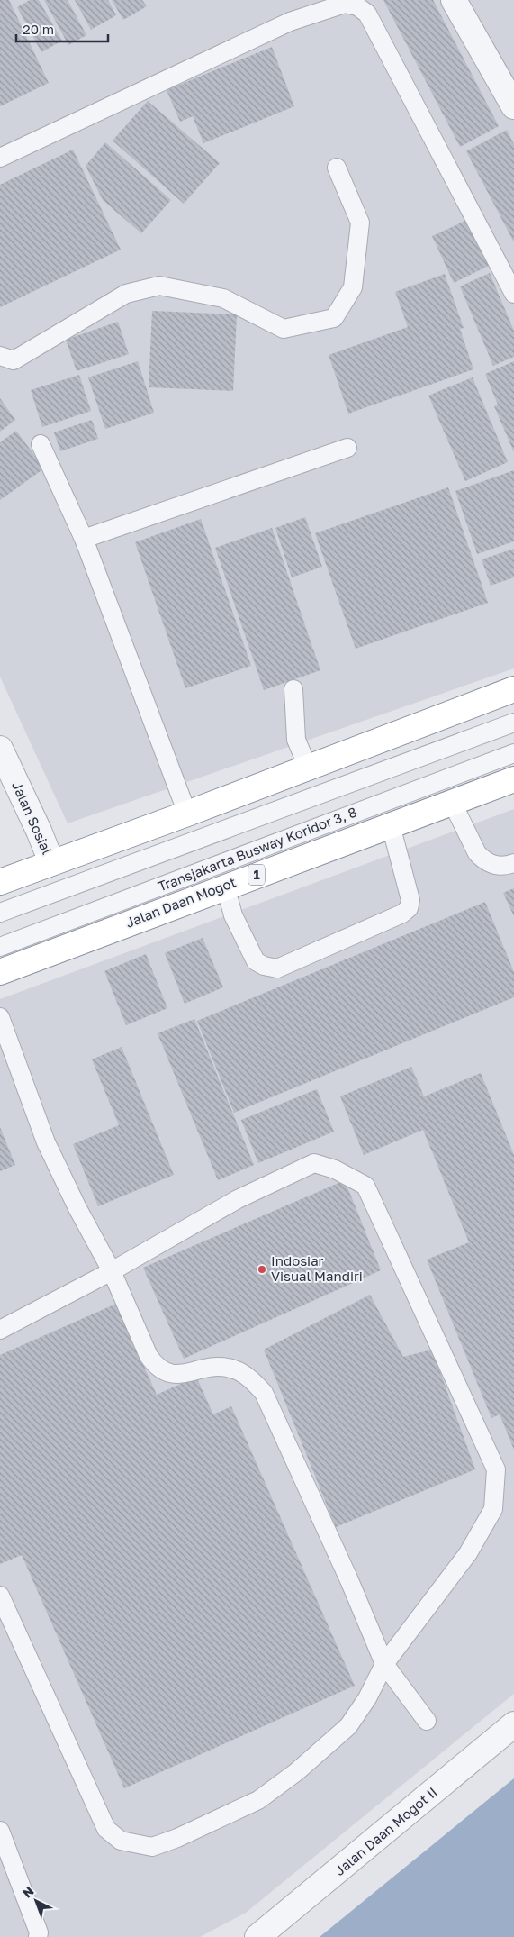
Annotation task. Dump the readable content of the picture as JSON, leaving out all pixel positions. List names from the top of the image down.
{
  "streets": {
    "highway": ["1", "Jalan Daan Mogot"],
    "street": ["Jalan Sosial", "Jalan Daan Mogot II"],
    "lane": ["Transjakarta Busway Koridor 3, 8"]
  },
  "places": ["Indosiar Visual Mandiri"],
  "scale_bar": "20 m",
  "north": "top left"
}
